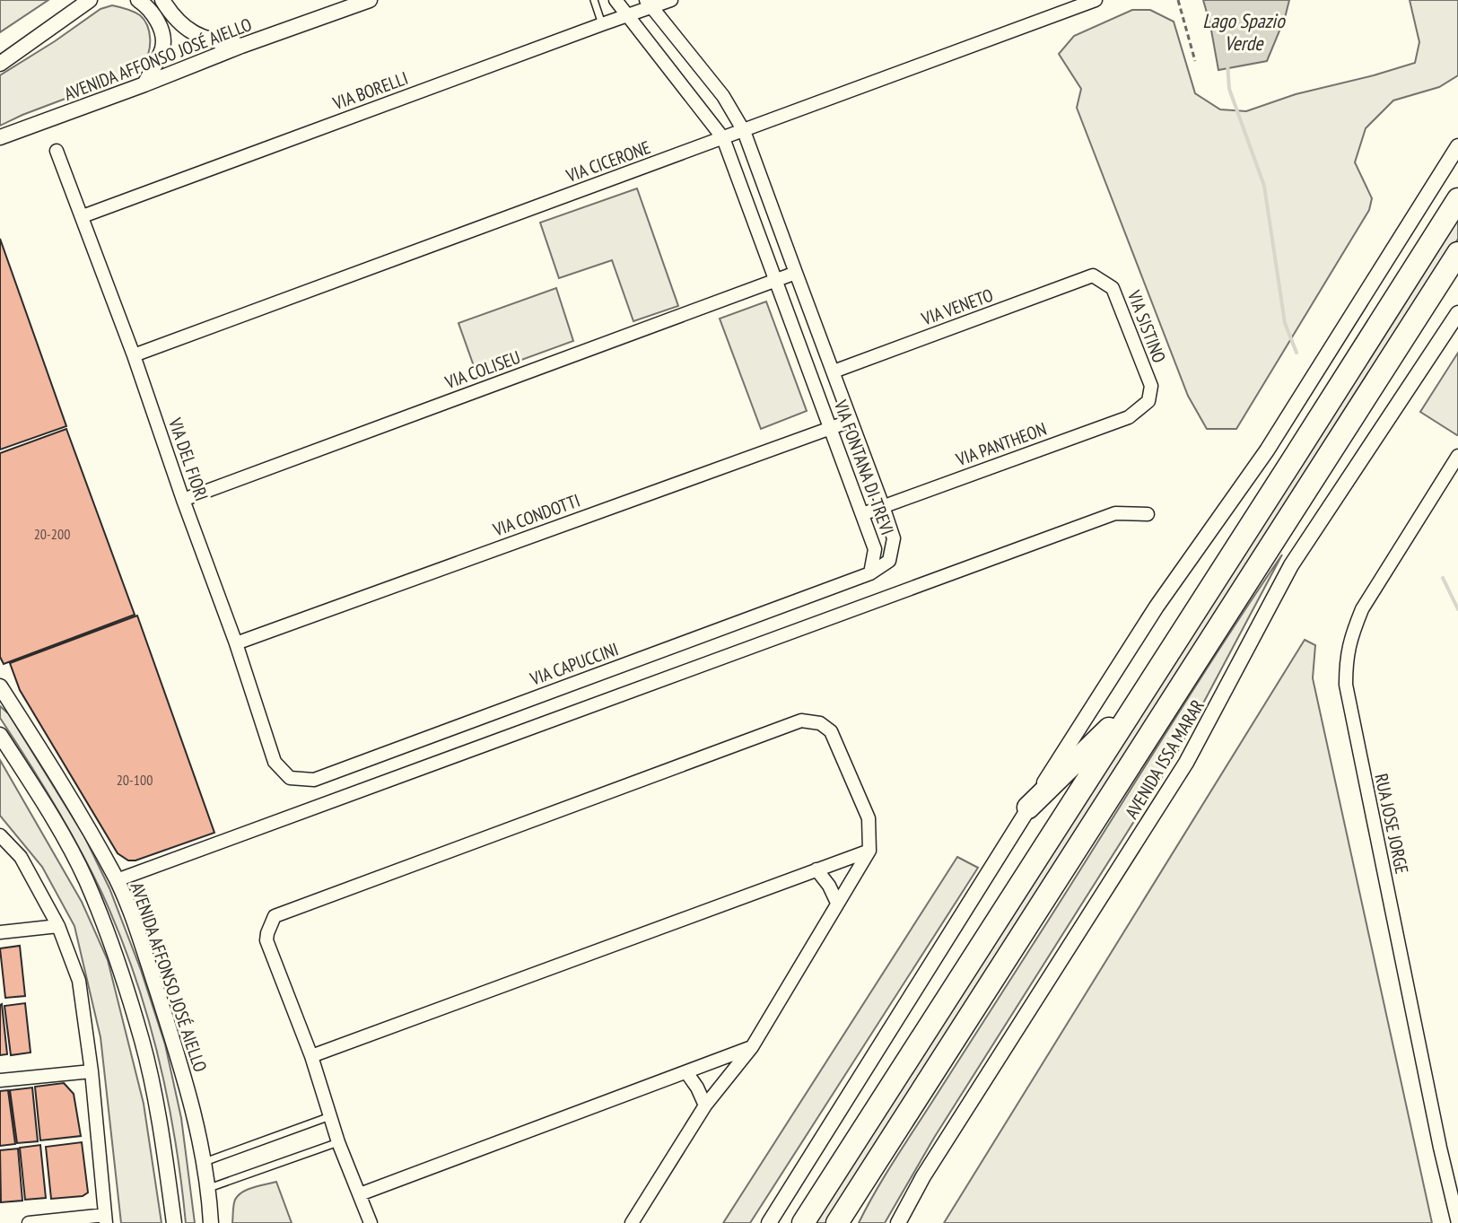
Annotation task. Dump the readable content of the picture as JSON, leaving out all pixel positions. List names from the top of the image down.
{
  "streets": {
    "street": [
      "AVENIDA AFFONSO JOSÉ AIELLO",
      "VIA BORELLI",
      "VIA CICERONE",
      "VIA VENETO",
      "VIA SISTINO",
      "VIA COLISEU",
      "VIA PANTHEON",
      "VIA DEL FIORI",
      "VIA FONTANA DI TREVI",
      "VIA CONDOTTI",
      "VIA CAPUCCINI",
      "AVENIDA ISSA MARAR",
      "RUA JOSE JORGE"
    ]
  },
  "crossings": [
    ["VIA BORELLI", "VIA DEL FIORI"],
    ["VIA BORELLI", "VIA FONTANA DI TREVI"],
    ["VIA CICERONE", "VIA DEL FIORI"],
    ["VIA CICERONE", "VIA FONTANA DI TREVI"],
    ["VIA VENETO", "VIA SISTINO"],
    ["VIA VENETO", "VIA FONTANA DI TREVI"],
    ["VIA SISTINO", "VIA PANTHEON"],
    ["VIA COLISEU", "VIA DEL FIORI"],
    ["VIA COLISEU", "VIA FONTANA DI TREVI"],
    ["VIA PANTHEON", "VIA FONTANA DI TREVI"],
    ["VIA DEL FIORI", "VIA CONDOTTI"],
    ["VIA DEL FIORI", "VIA CAPUCCINI"],
    ["VIA FONTANA DI TREVI", "VIA CONDOTTI"],
    ["VIA FONTANA DI TREVI", "VIA CAPUCCINI"]
  ],
  "water": ["Lago Spazio Verde"],
  "house_numbers": ["20-200", "20-100"]
}
